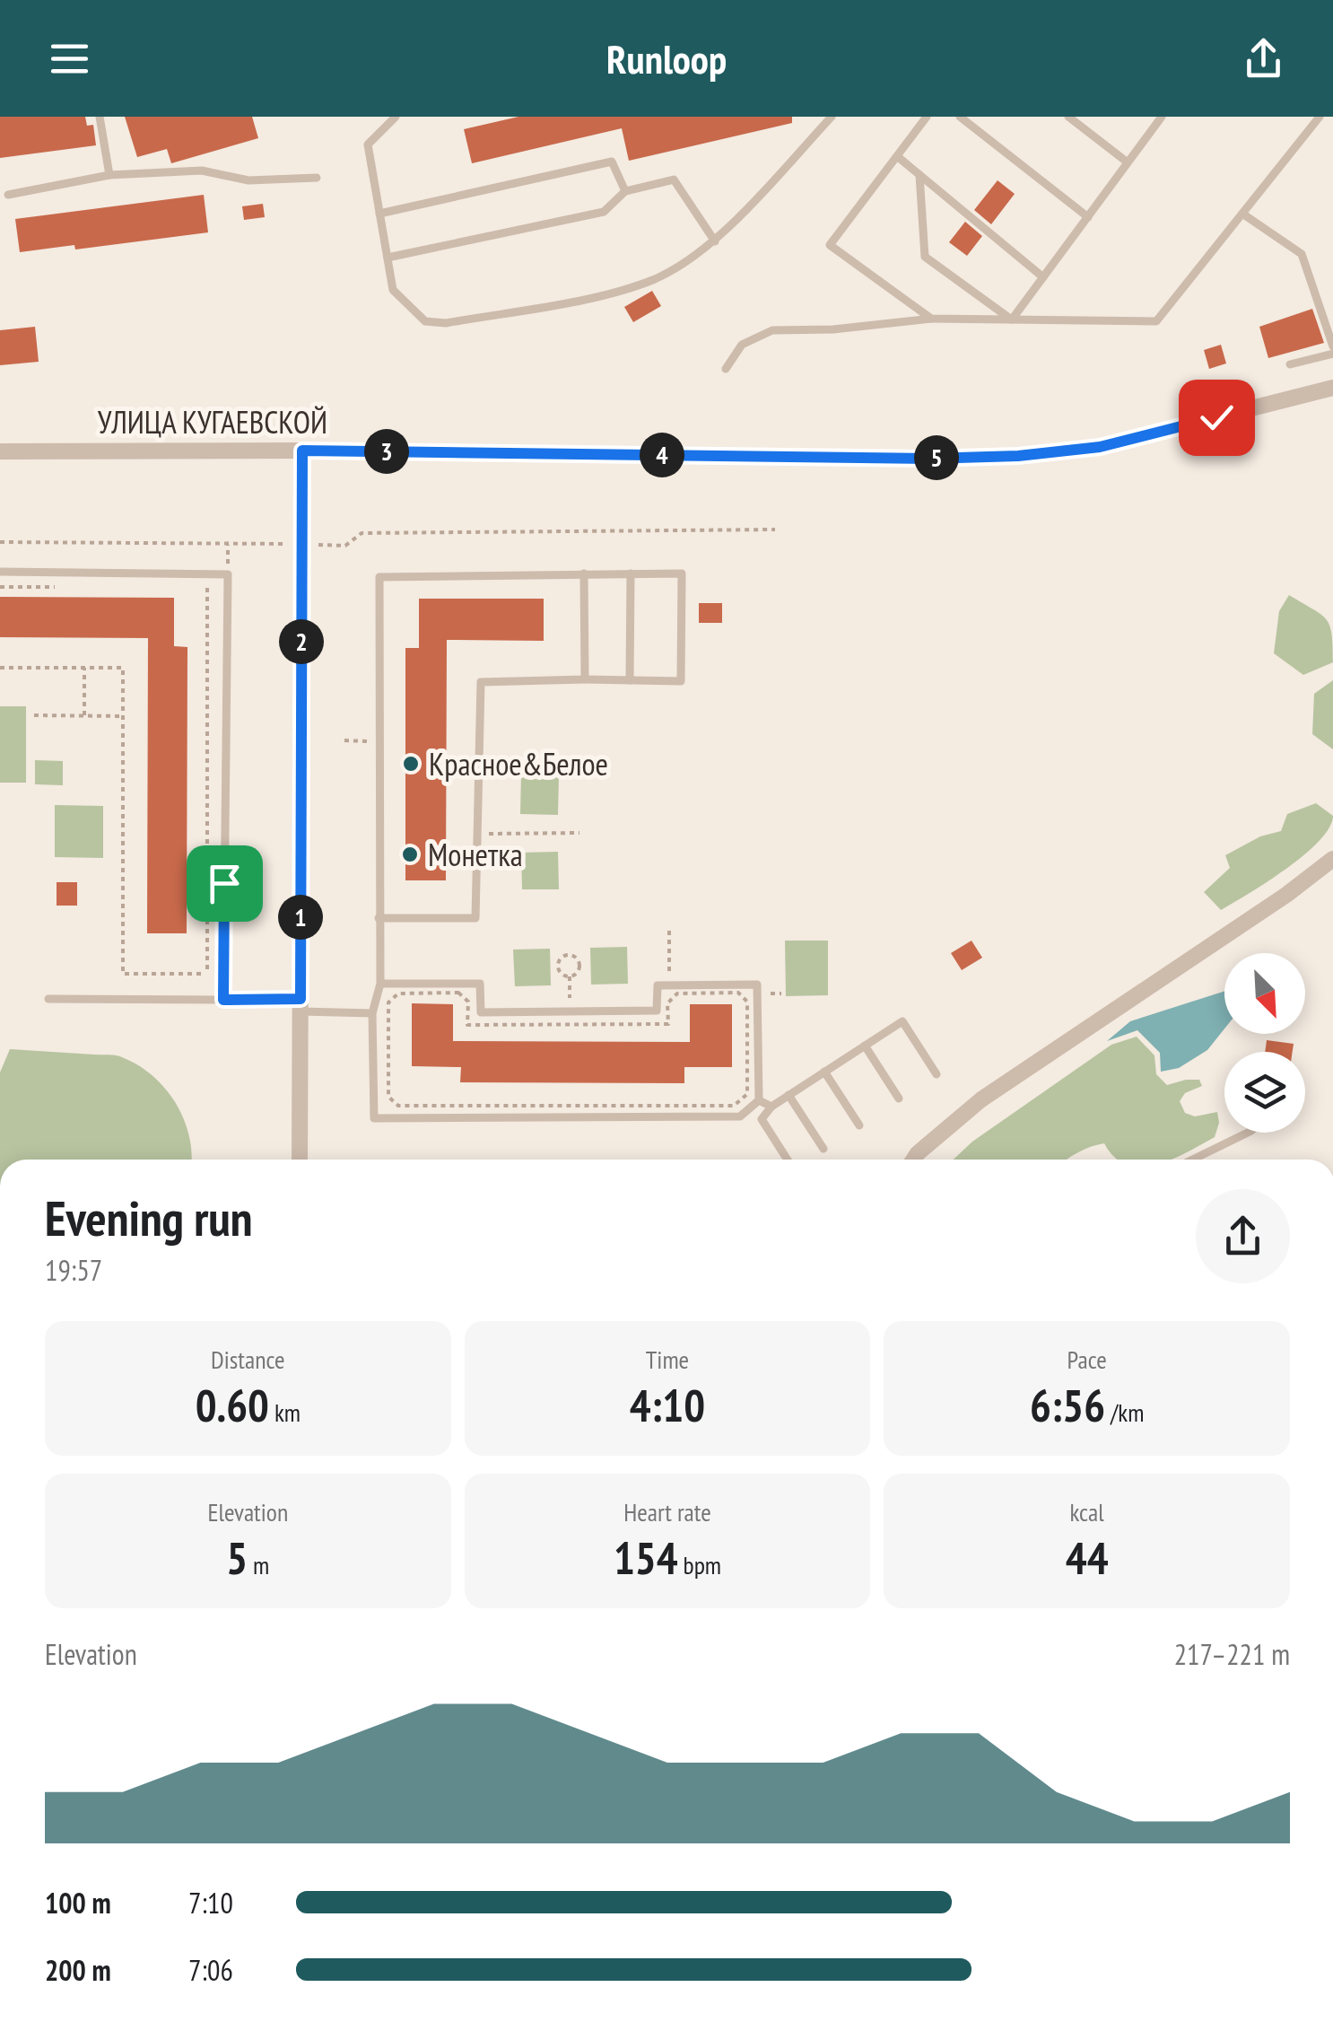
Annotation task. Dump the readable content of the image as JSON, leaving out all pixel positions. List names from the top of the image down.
{
  "streets": {
    "street": ["УЛИЦА КУГАЕВСКОЙ"]
  },
  "places": ["Красное&Белое", "Монетка"],
  "north": "bottom right",
  "page": {
    "header": "Runloop",
    "pins": [
      "3",
      "4",
      "5",
      "2",
      "1"
    ],
    "heading": ["Evening run", "19:57"],
    "stats": [
      ["Distance", "0.60 km"],
      ["Time", "4:10"],
      ["Pace", "6:56 /km"],
      ["Elevation", "5 m"],
      ["Heart rate", "154 bpm"],
      ["kcal", "44"]
    ],
    "chart": ["Elevation", "217–221 m"],
    "list": [
      {
        "name": "100 m",
        "note": "7:10"
      },
      {
        "name": "200 m",
        "note": "7:06"
      }
    ]
  }
}
